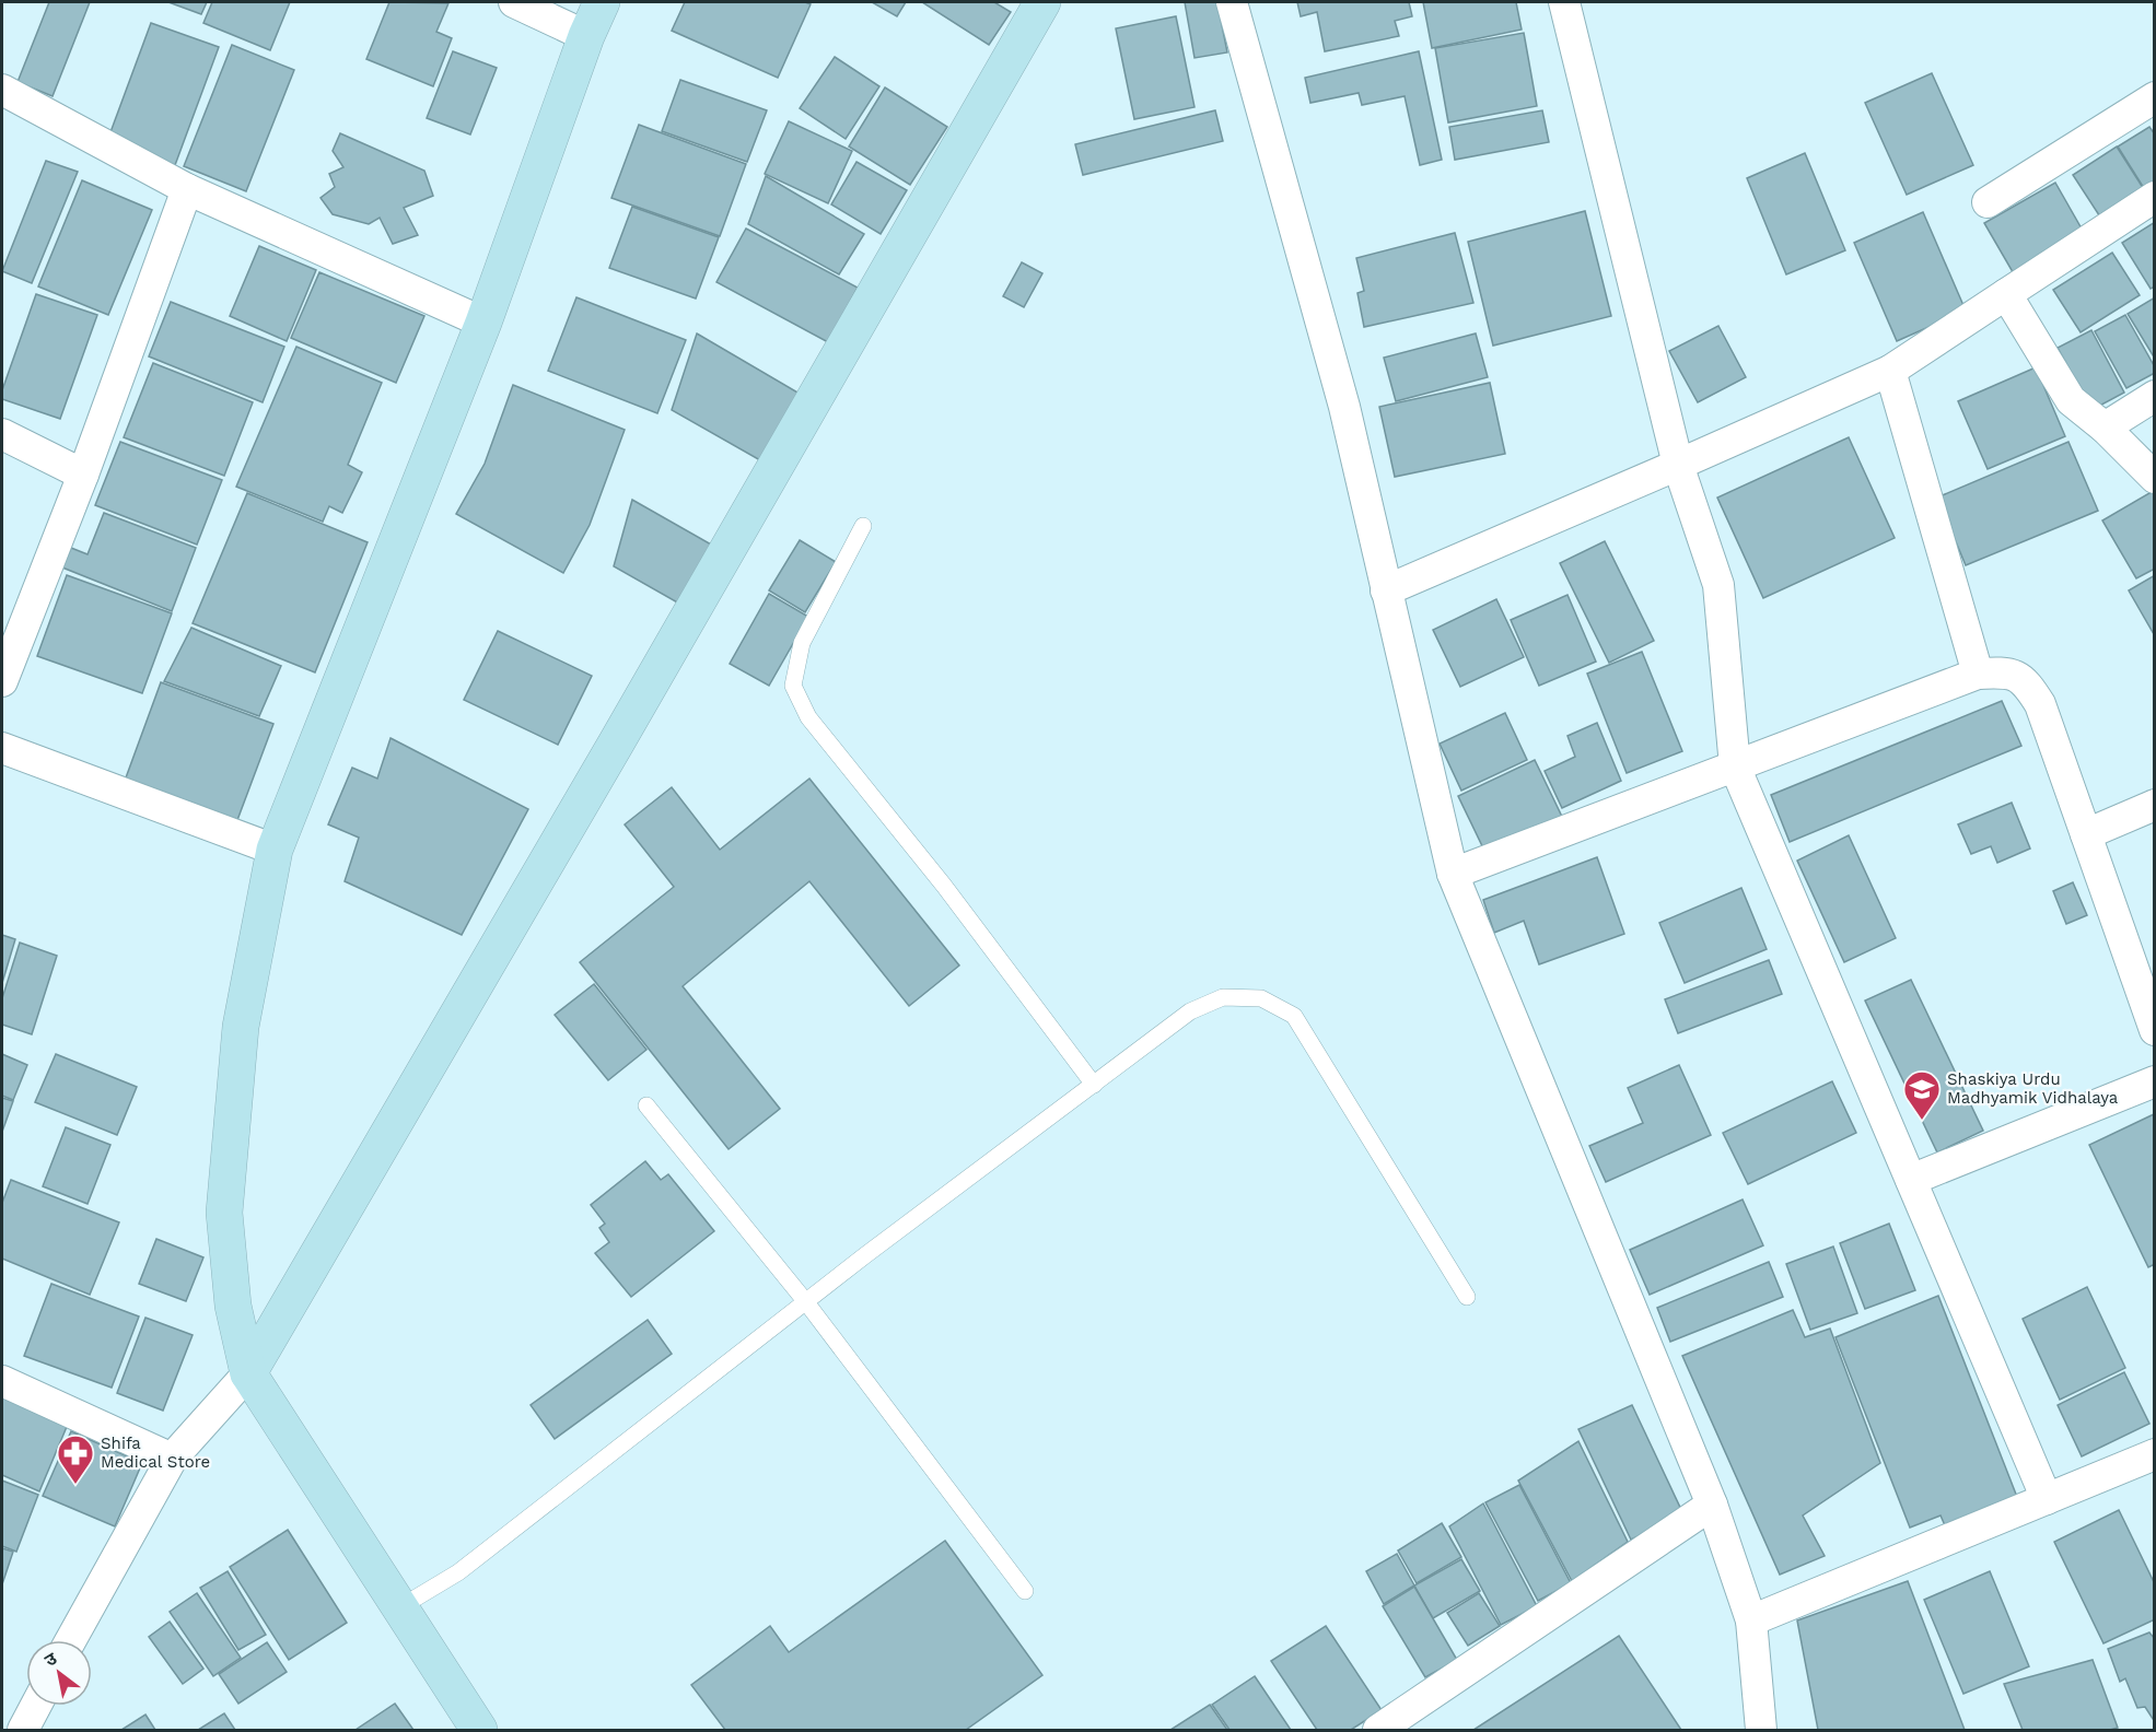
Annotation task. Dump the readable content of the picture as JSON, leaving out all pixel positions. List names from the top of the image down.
{
  "places": {
    "school or university": ["Shaskiya Urdu Madhyamik Vidhalaya"],
    "pharmacy": ["Shifa Medical Store"]
  },
  "north": "top left"
}
